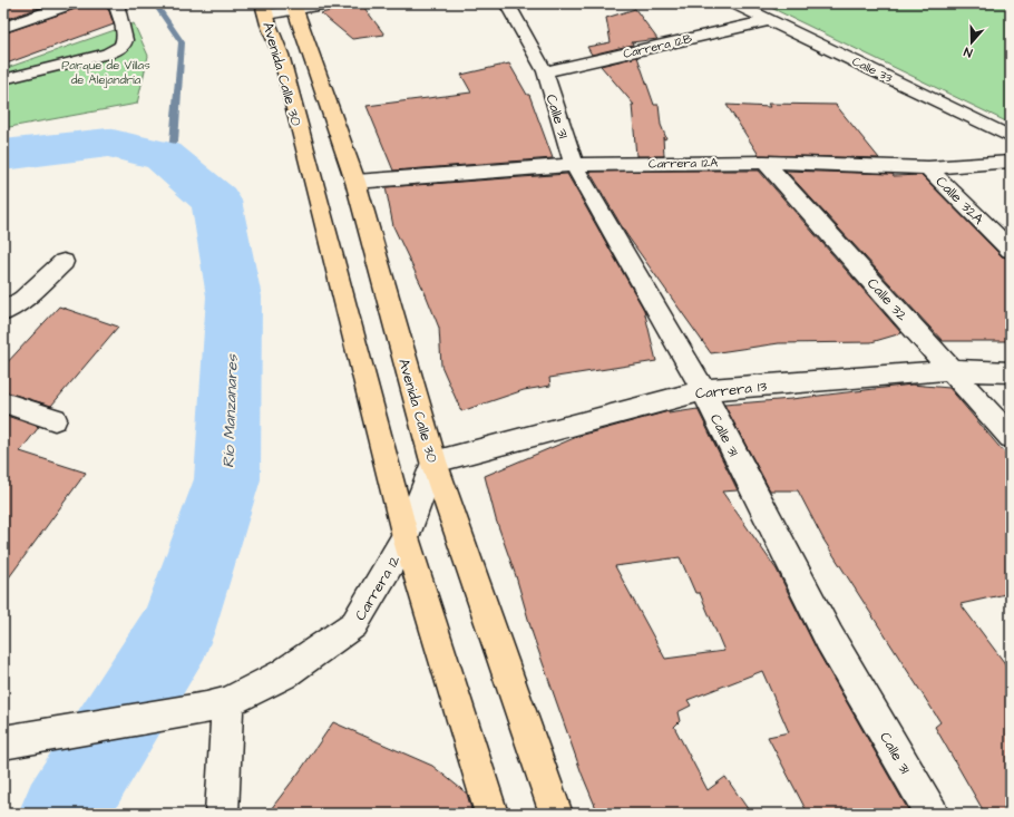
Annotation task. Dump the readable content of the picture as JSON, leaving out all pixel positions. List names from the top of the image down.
{
  "streets": {
    "main road": ["Avenida Calle 30"],
    "street": [
      "Carrera 12B",
      "Calle 33",
      "Calle 31",
      "Carrera 12A",
      "Calle 32A",
      "Calle 32",
      "Carrera 13",
      "Carrera 12"
    ]
  },
  "crossings": [
    ["Carrera 12B", "Calle 33"],
    ["Carrera 12B", "Calle 31"],
    ["Avenida Calle 30", "Carrera 12A"],
    ["Avenida Calle 30", "Carrera 13"],
    ["Avenida Calle 30", "Carrera 12"],
    ["Calle 31", "Carrera 12A"],
    ["Calle 31", "Carrera 13"],
    ["Carrera 12A", "Calle 32A"],
    ["Carrera 12A", "Calle 32"],
    ["Calle 32", "Carrera 13"],
    ["Carrera 13", "Carrera 12"]
  ],
  "water": ["Río Manzanares"],
  "parks": ["Parque de Villas de Alejandría"],
  "north": "bottom"
}
